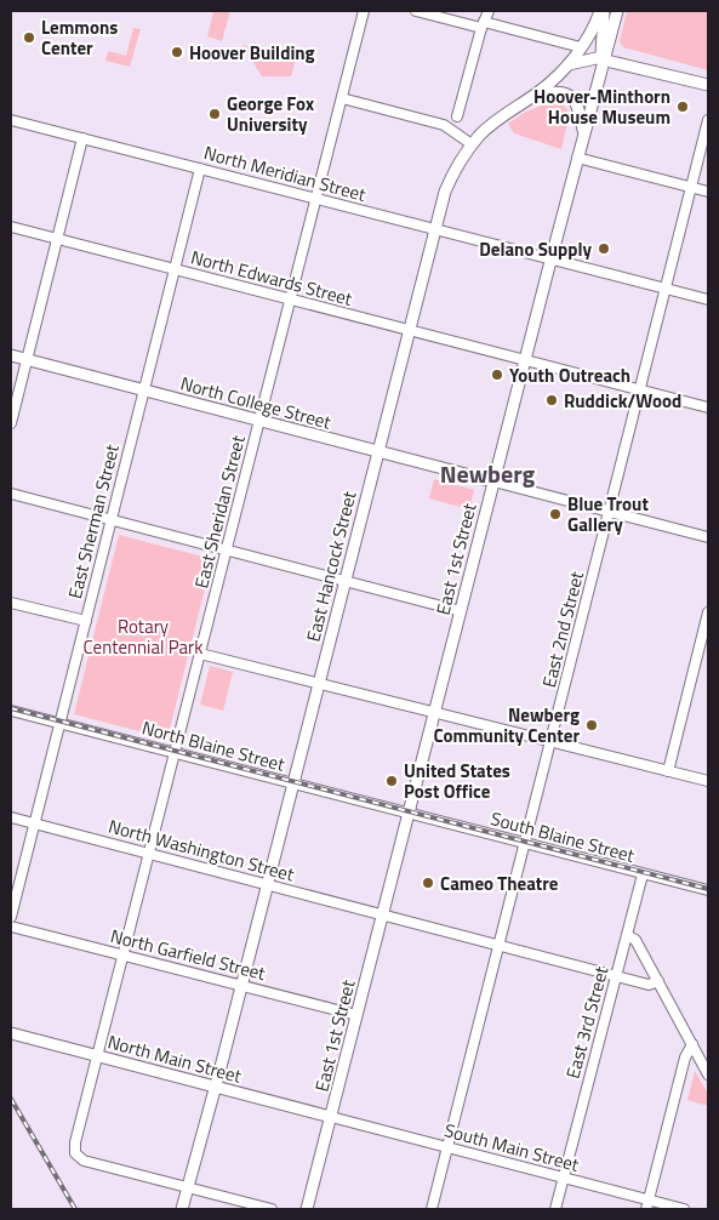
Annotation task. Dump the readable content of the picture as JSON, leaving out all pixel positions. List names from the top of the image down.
{
  "streets": {
    "main road": [
      "North College Street",
      "East 1st Street",
      "East Hancock Street",
      "North Main Street"
    ],
    "street": [
      "North Meridian Street",
      "North Edwards Street",
      "East Sheridan Street",
      "East Sherman Street",
      "East 2nd Street",
      "North Blaine Street",
      "South Blaine Street",
      "North Washington Street",
      "North Garfield Street",
      "East 3rd Street",
      "South Main Street"
    ]
  },
  "crossings": [
    ["North Meridian Street", "East Sheridan Street"],
    ["North Meridian Street", "East Sherman Street"],
    ["North Meridian Street", "East 1st Street"],
    ["North Meridian Street", "East Hancock Street"],
    ["North Meridian Street", "East 2nd Street"],
    ["North Edwards Street", "East Sheridan Street"],
    ["North Edwards Street", "East Sherman Street"],
    ["North Edwards Street", "East 1st Street"],
    ["North Edwards Street", "East Hancock Street"],
    ["North Edwards Street", "East 2nd Street"],
    ["North College Street", "East Sheridan Street"],
    ["North College Street", "East Sherman Street"],
    ["North College Street", "East 1st Street"],
    ["North College Street", "East Hancock Street"],
    ["East Sheridan Street", "East Hancock Street"],
    ["East Sheridan Street", "North Blaine Street"],
    ["East Sheridan Street", "North Washington Street"],
    ["East Sheridan Street", "North Garfield Street"],
    ["East Sheridan Street", "North Main Street"],
    ["East Sherman Street", "North Blaine Street"],
    ["East Sherman Street", "North Washington Street"],
    ["East 1st Street", "North Blaine Street"],
    ["East 1st Street", "South Blaine Street"],
    ["East 1st Street", "North Washington Street"],
    ["East 1st Street", "North Garfield Street"],
    ["East 1st Street", "North Main Street"],
    ["East 1st Street", "South Main Street"],
    ["East Hancock Street", "North Blaine Street"],
    ["East Hancock Street", "North Washington Street"],
    ["East Hancock Street", "North Garfield Street"],
    ["East Hancock Street", "North Main Street"],
    ["East 2nd Street", "South Blaine Street"],
    ["East 2nd Street", "North Washington Street"],
    ["East 2nd Street", "South Main Street"],
    ["North Blaine Street", "South Blaine Street"],
    ["South Blaine Street", "East 3rd Street"],
    ["North Washington Street", "East 3rd Street"],
    ["East 3rd Street", "South Main Street"],
    ["North Main Street", "South Main Street"]
  ],
  "districts": ["Newberg"],
  "parks": ["Rotary Centennial Park"],
  "places": [
    "Lemmons Center",
    "Hoover Building",
    "Hoover-Minthorn House Museum",
    "George Fox University",
    "Delano Supply",
    "Youth Outreach",
    "Ruddick/Wood",
    "Blue Trout Gallery",
    "Newberg Community Center",
    "United States Post Office",
    "Cameo Theatre"
  ]
}
